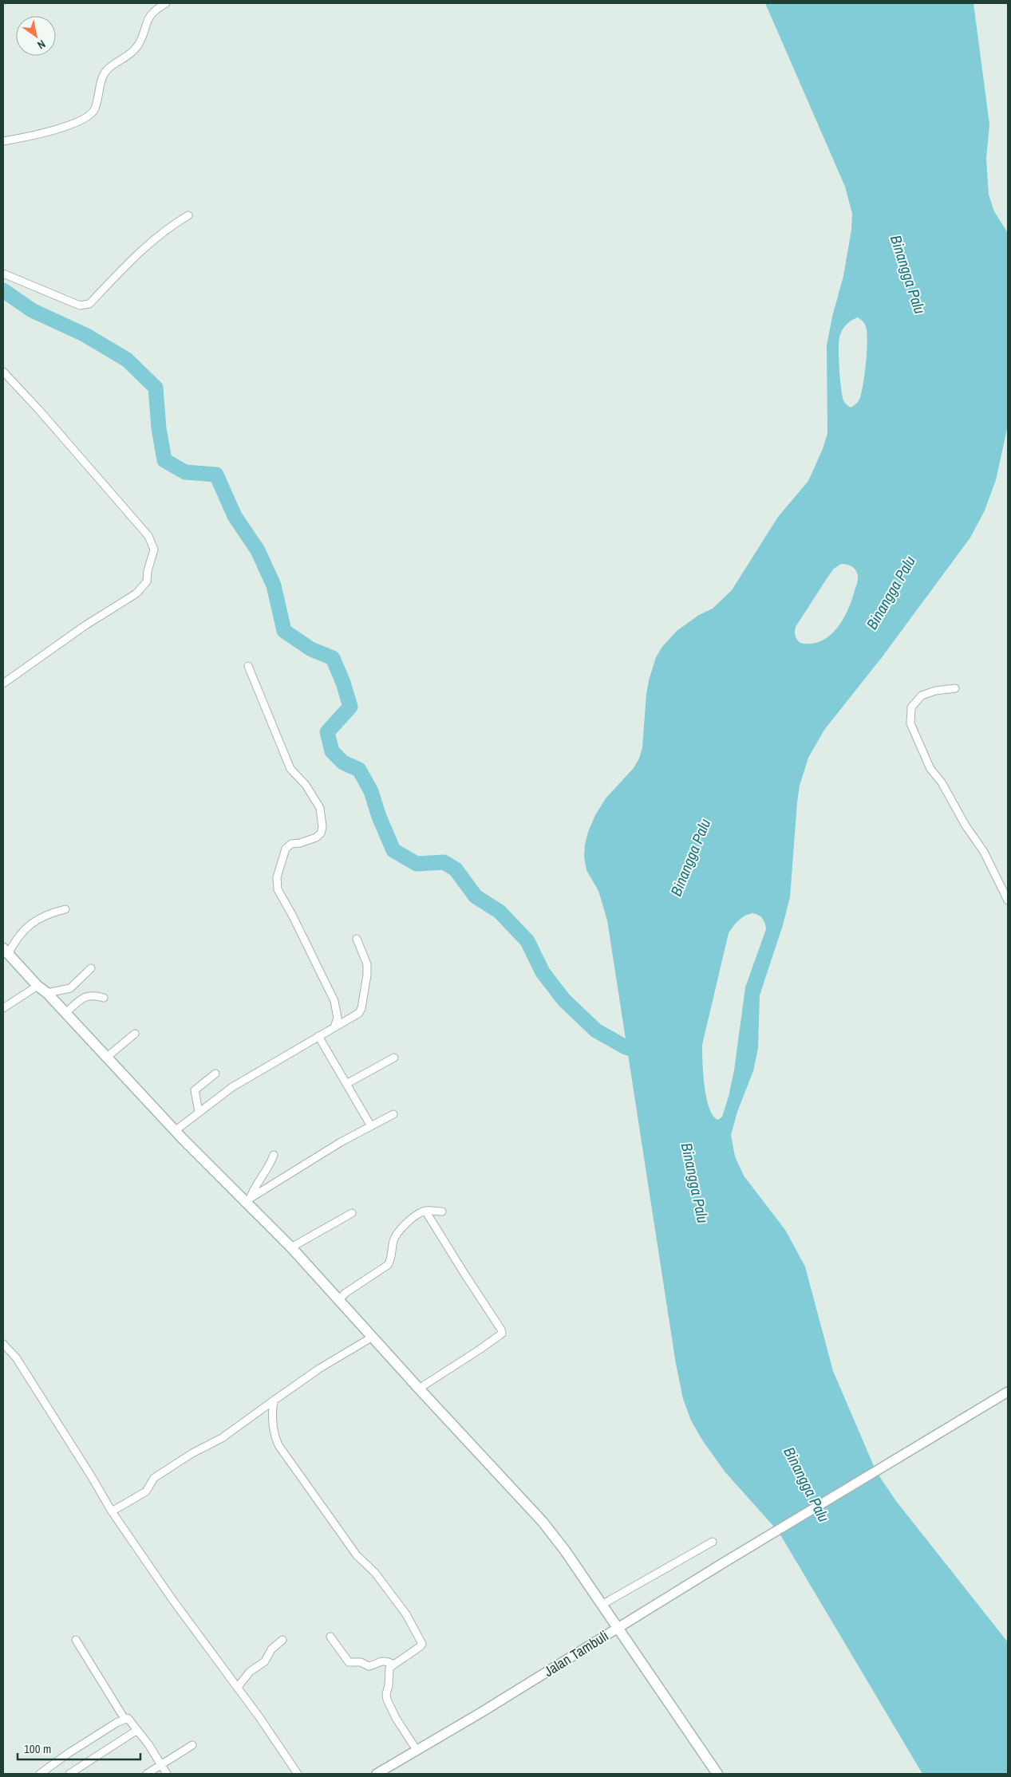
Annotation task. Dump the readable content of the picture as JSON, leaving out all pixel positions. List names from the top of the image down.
{
  "streets": {
    "street": ["Jalan Tambuli"]
  },
  "water": ["Binangga Palu"],
  "scale_bar": "100 m",
  "north": "bottom right"
}
